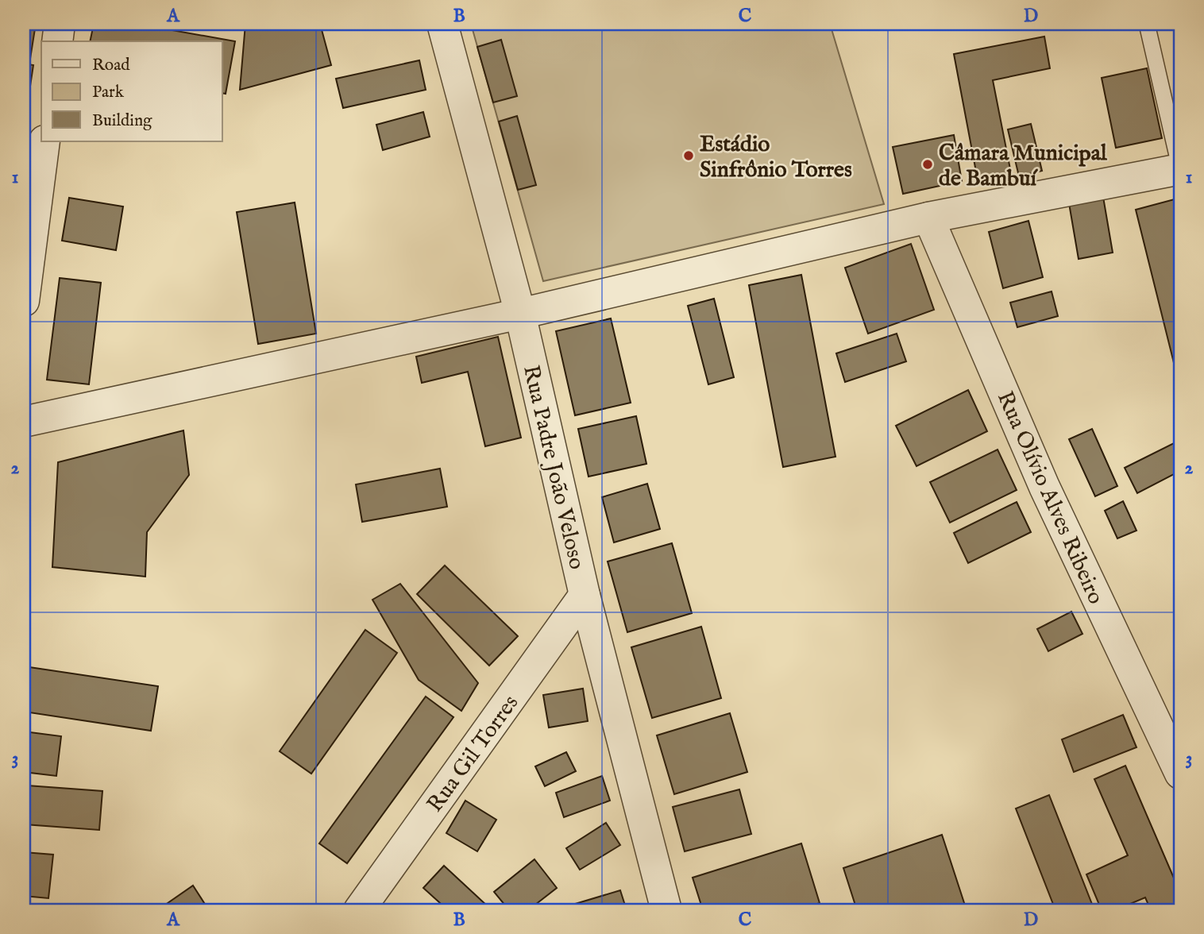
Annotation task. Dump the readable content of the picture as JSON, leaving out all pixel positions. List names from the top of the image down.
{
  "streets": {
    "street": ["Rua Padre João Veloso", "Rua Olívio Alves Ribeiro", "Rua Gil Torres"]
  },
  "crossings": [
    ["Rua Padre João Veloso", "Rua Gil Torres"]
  ],
  "places": ["Estádio Sinfrônio Torres", "Câmara Municipal de Bambuí"],
  "legend": ["Road", "Park", "Building"],
  "grid": {
    "columns": [
      "A",
      "B",
      "C",
      "D"
    ],
    "rows": ["1", "2", "3"]
  }
}
